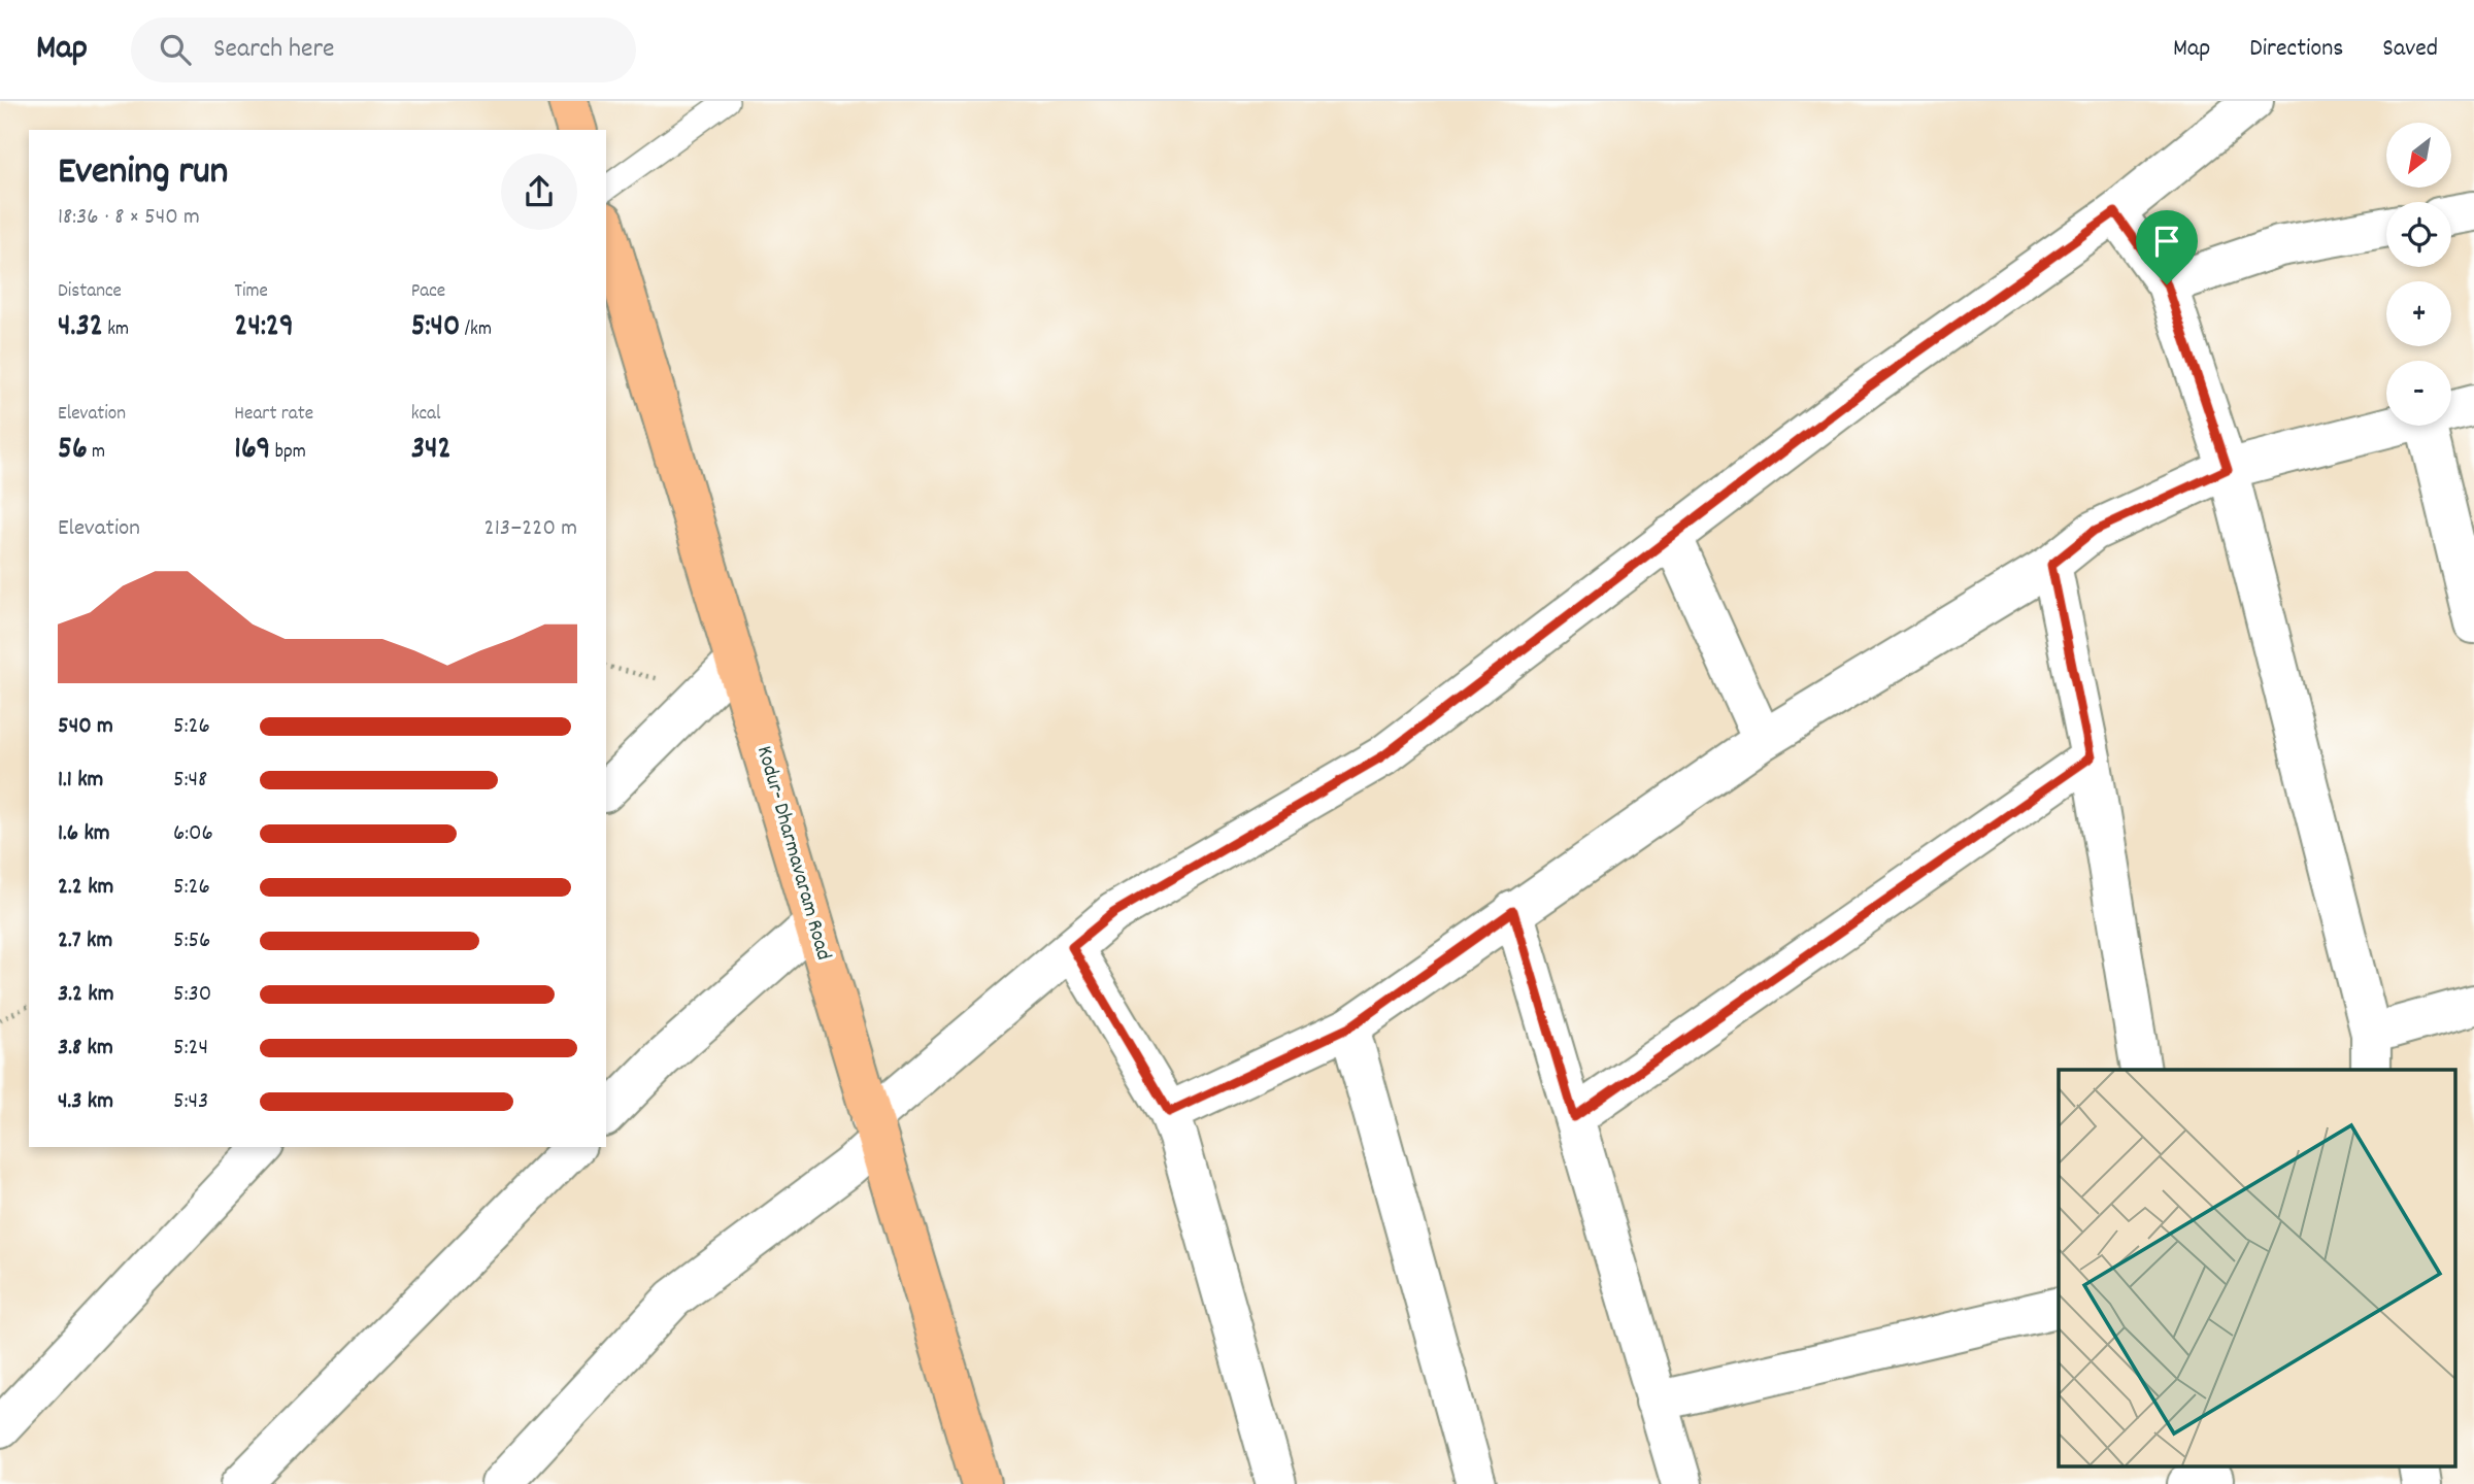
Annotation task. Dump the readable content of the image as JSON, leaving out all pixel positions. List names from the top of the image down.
{
  "streets": {
    "main road": ["Kodur- Dharmavaram Road"]
  },
  "north": "bottom left",
  "page": {
    "header": "Map",
    "search": "Search here",
    "nav": ["Map", "Directions", "Saved"],
    "map_buttons": ["+", "−"],
    "heading": ["Evening run", "18:36 · 8 × 540 m"],
    "stats": [
      ["Distance", "4.32 km"],
      ["Time", "24:29"],
      ["Pace", "5:40 /km"],
      ["Elevation", "56 m"],
      ["Heart rate", "169 bpm"],
      ["kcal", "342"]
    ],
    "chart": ["Elevation", "213–220 m"],
    "list": [
      {
        "name": "540 m",
        "note": "5:26"
      },
      {
        "name": "1.1 km",
        "note": "5:48"
      },
      {
        "name": "1.6 km",
        "note": "6:06"
      },
      {
        "name": "2.2 km",
        "note": "5:26"
      },
      {
        "name": "2.7 km",
        "note": "5:56"
      },
      {
        "name": "3.2 km",
        "note": "5:30"
      },
      {
        "name": "3.8 km",
        "note": "5:24"
      },
      {
        "name": "4.3 km",
        "note": "5:43"
      }
    ]
  }
}
